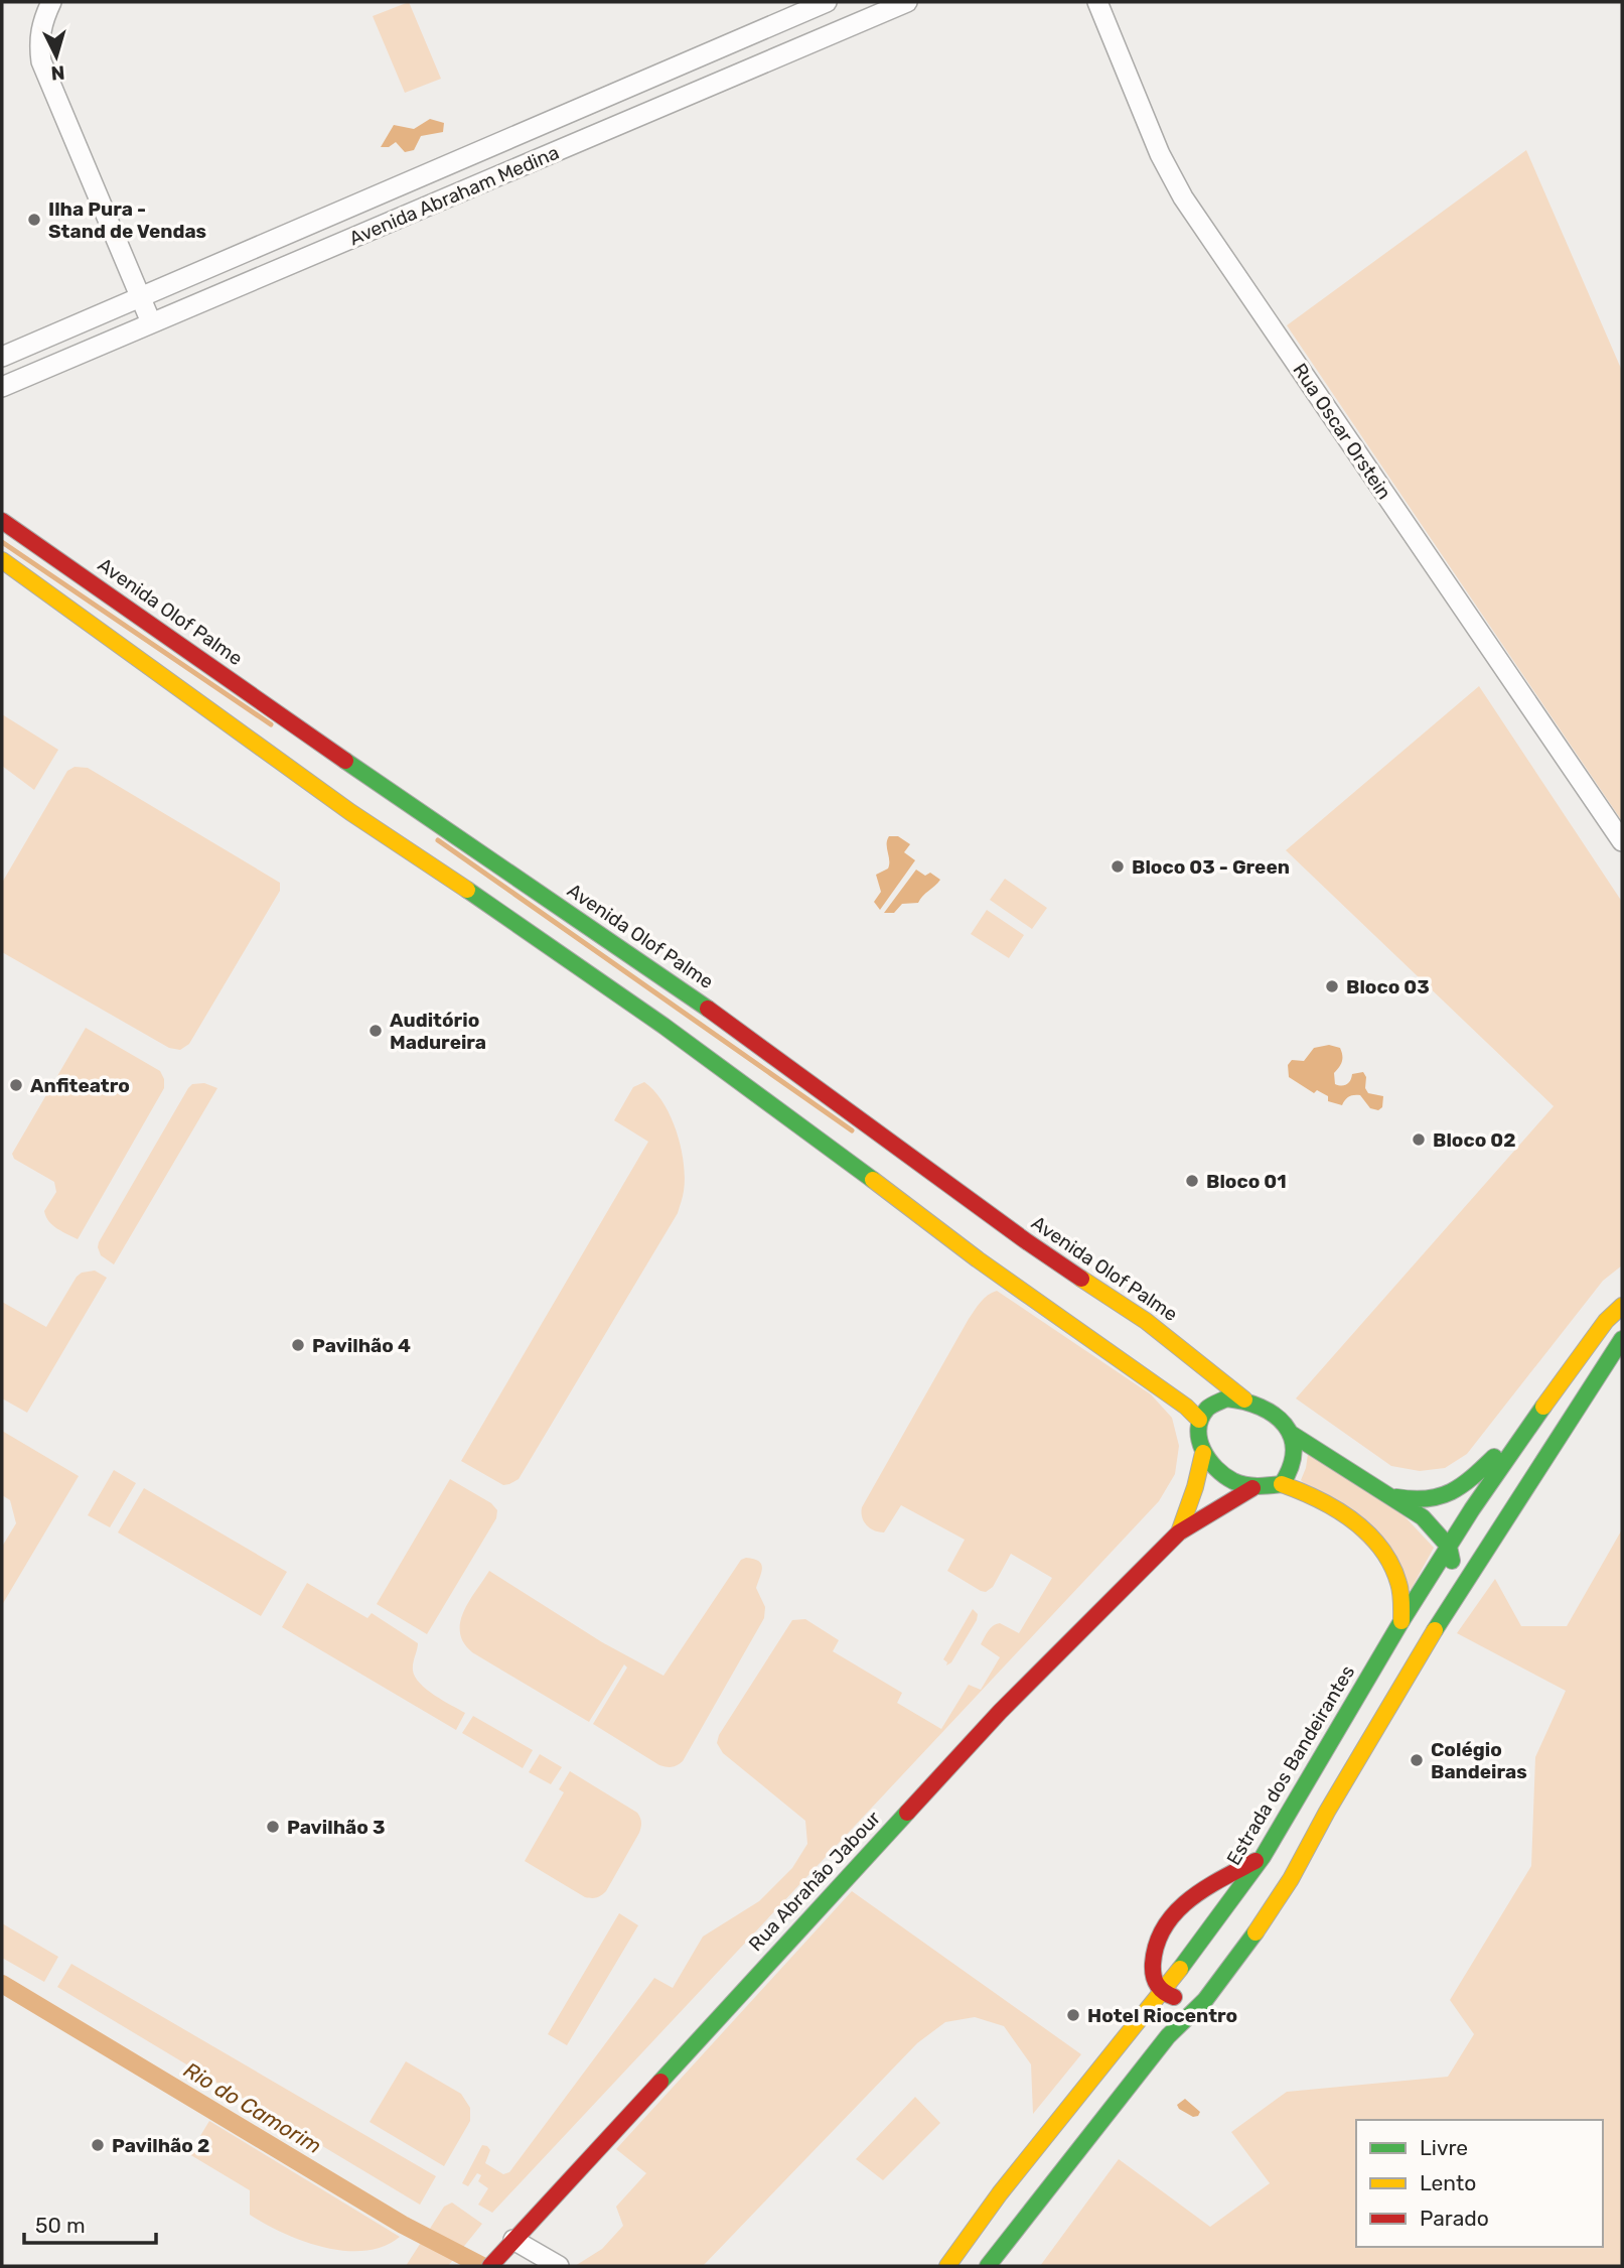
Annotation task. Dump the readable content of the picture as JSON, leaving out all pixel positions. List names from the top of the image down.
{
  "streets": {
    "street": [
      "Avenida Abraham Medina",
      "Rua Oscar Orstein",
      "Avenida Olof Palme",
      "Estrada dos Bandeirantes",
      "Rua Abrahão Jabour"
    ]
  },
  "crossings": [
    ["Avenida Olof Palme", "Rua Abrahão Jabour"]
  ],
  "water": ["Rio do Camorim"],
  "places": [
    "Ilha Pura - Stand de Vendas",
    "Bloco 03 - Green",
    "Bloco 03",
    "Auditório Madureira",
    "Anfiteatro",
    "Bloco 02",
    "Bloco 01",
    "Pavilhão 4",
    "Colégio Bandeiras",
    "Pavilhão 3",
    "Hotel Riocentro",
    "Pavilhão 2"
  ],
  "legend": ["Livre", "Lento", "Parado"],
  "scale_bar": "50 m",
  "north": "bottom"
}
